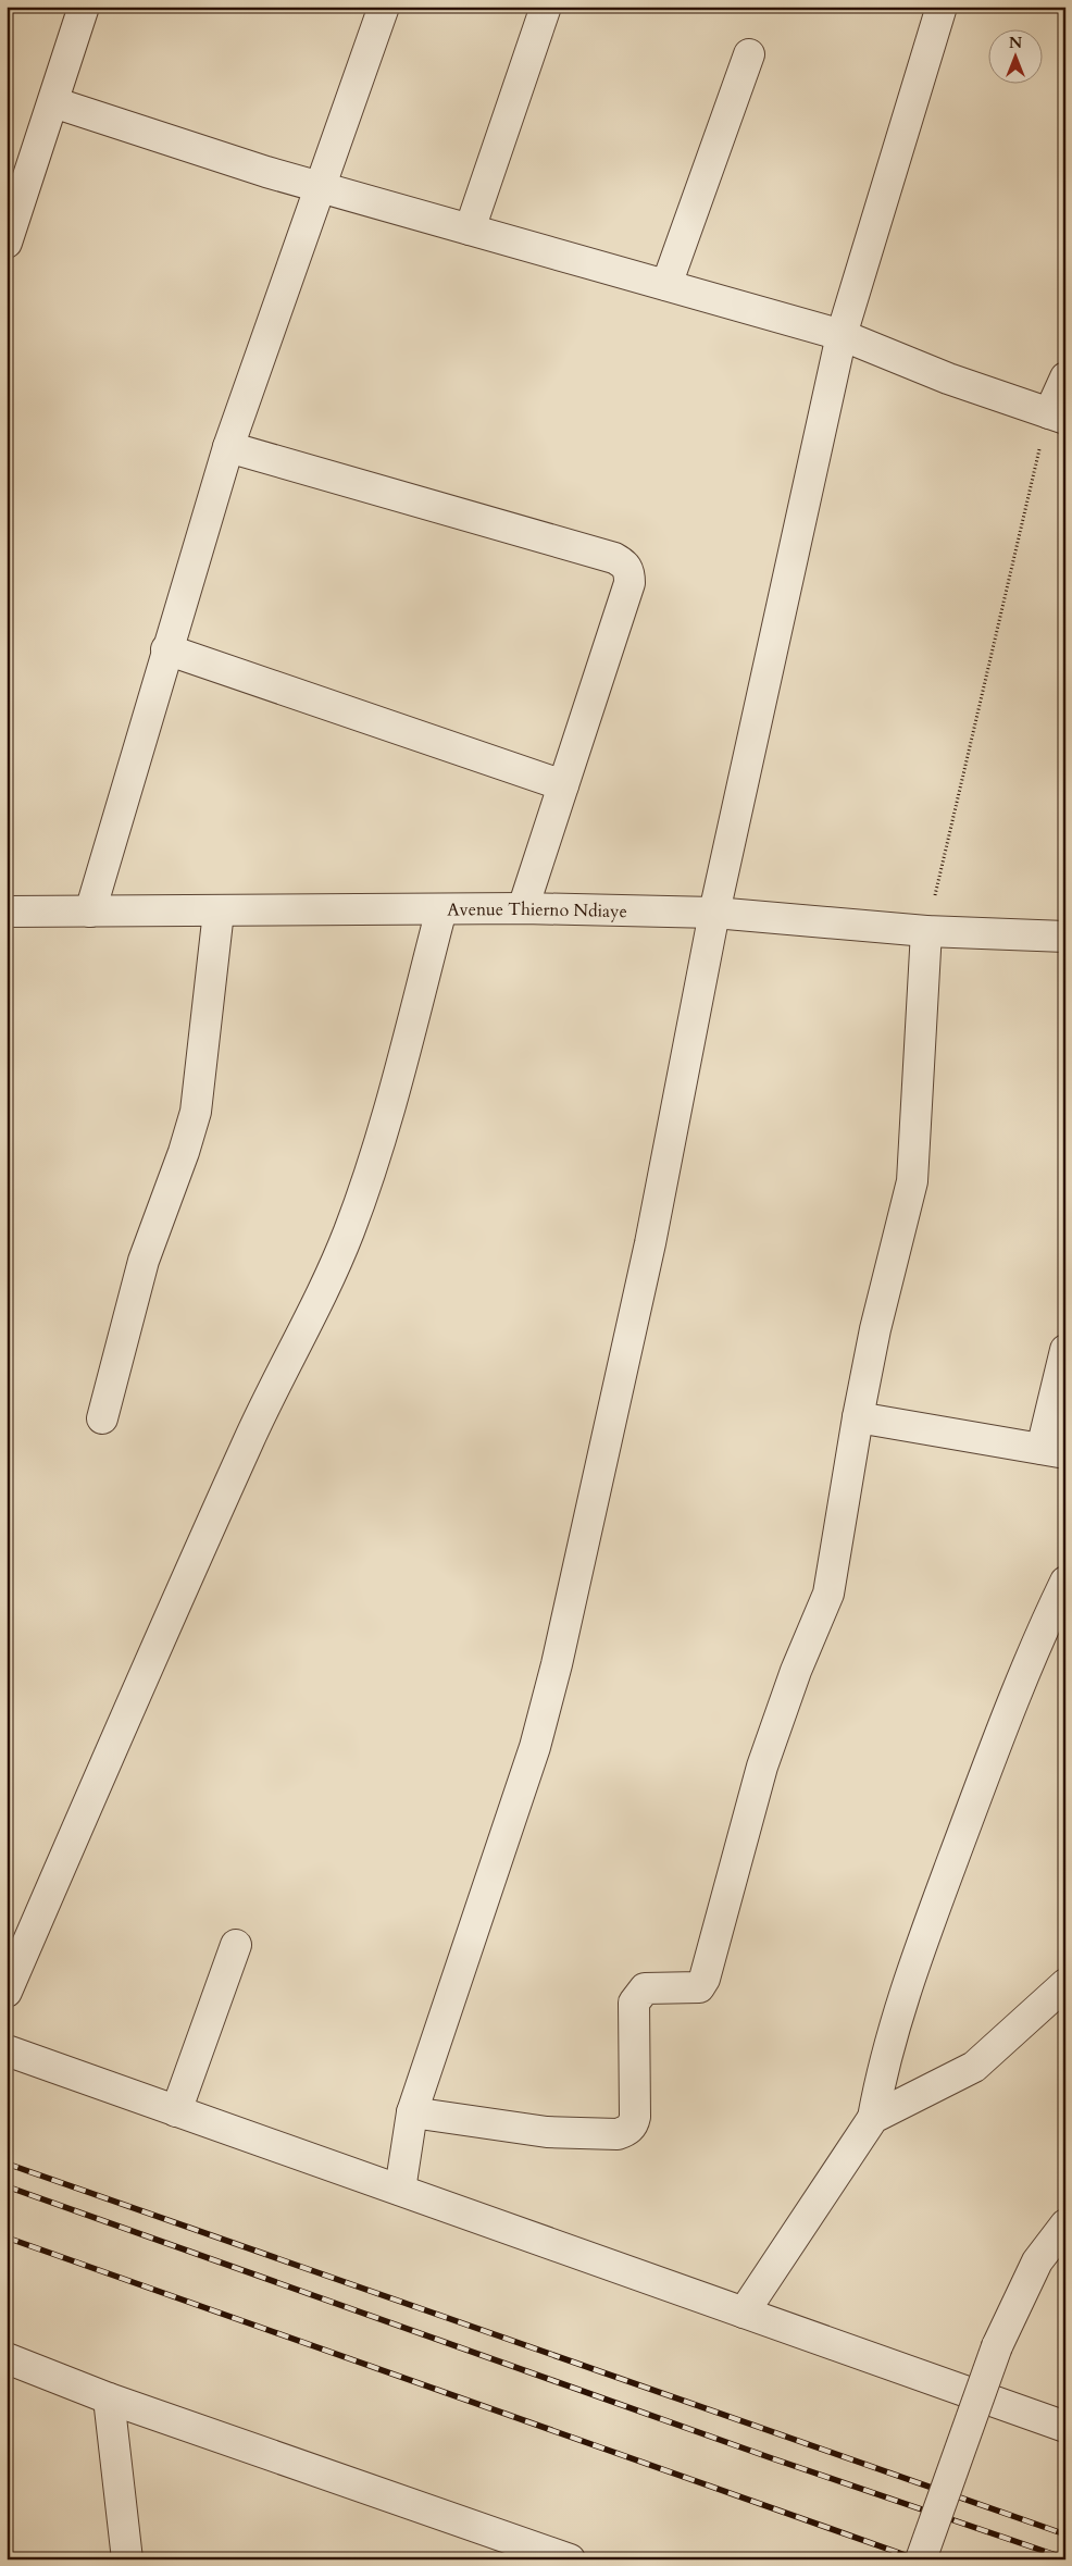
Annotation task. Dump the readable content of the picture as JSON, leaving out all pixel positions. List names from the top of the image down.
{
  "streets": {
    "street": ["Avenue Thierno Ndiaye"]
  },
  "north": "top"
}
